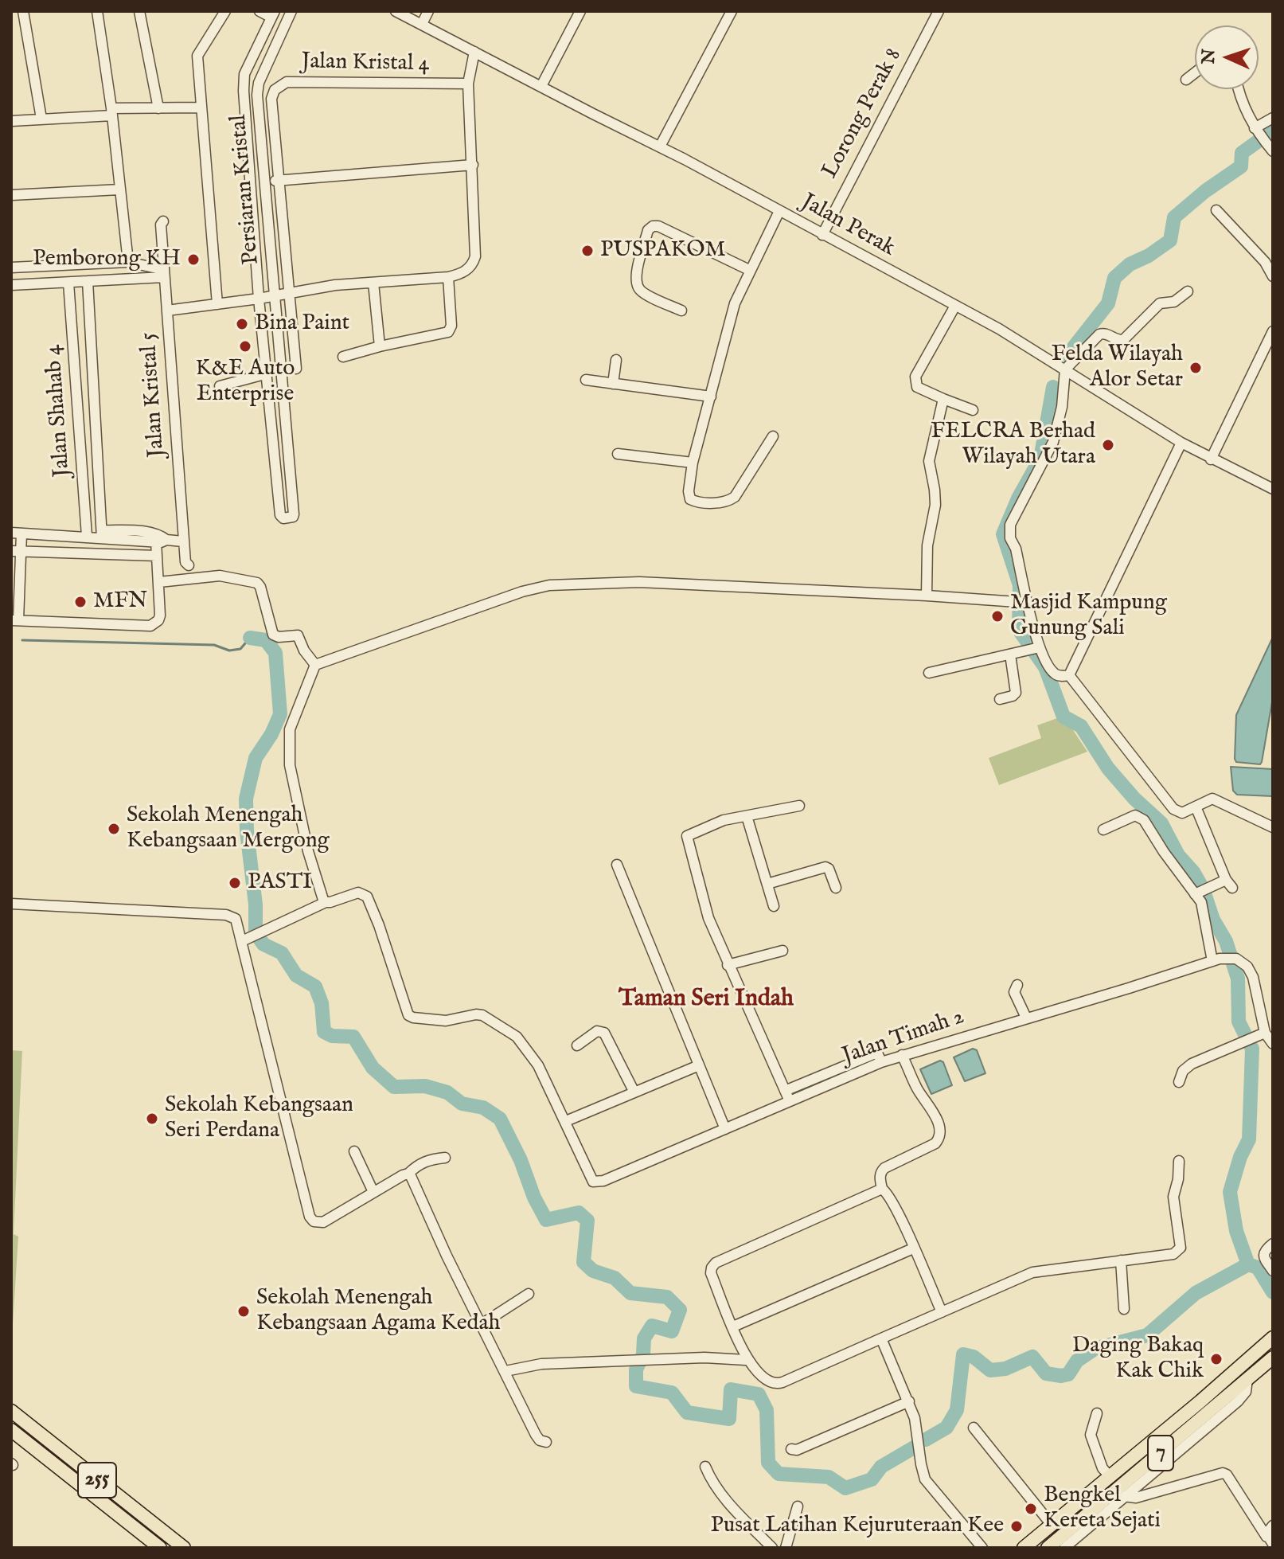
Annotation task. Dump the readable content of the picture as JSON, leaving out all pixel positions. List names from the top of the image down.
{
  "streets": {
    "main road": ["7", "255"],
    "street": [
      "Jalan Kristal 4",
      "Lorong Perak 8",
      "Persiaran Kristal",
      "Jalan Perak",
      "Jalan Kristal 5",
      "Jalan Shahab 4",
      "Jalan Timah 2"
    ]
  },
  "crossings": [
    ["Lorong Perak 8", "Jalan Perak"]
  ],
  "districts": ["Taman Seri Indah"],
  "places": [
    "PUSPAKOM",
    "Pemborong KH",
    "Bina Paint",
    "K&E Auto Enterprise",
    "Felda Wilayah Alor Setar",
    "FELCRA Berhad Wilayah Utara",
    "MFN",
    "Masjid Kampung Gunung Sali",
    "Sekolah Menengah Kebangsaan Mergong",
    "PASTI",
    "Sekolah Kebangsaan Seri Perdana",
    "Sekolah Menengah Kebangsaan Agama Kedah",
    "Daging Bakaq Kak Chik",
    "Bengkel Kereta Sejati",
    "Pusat Latihan Kejuruteraan Kee"
  ],
  "north": "left"
}
